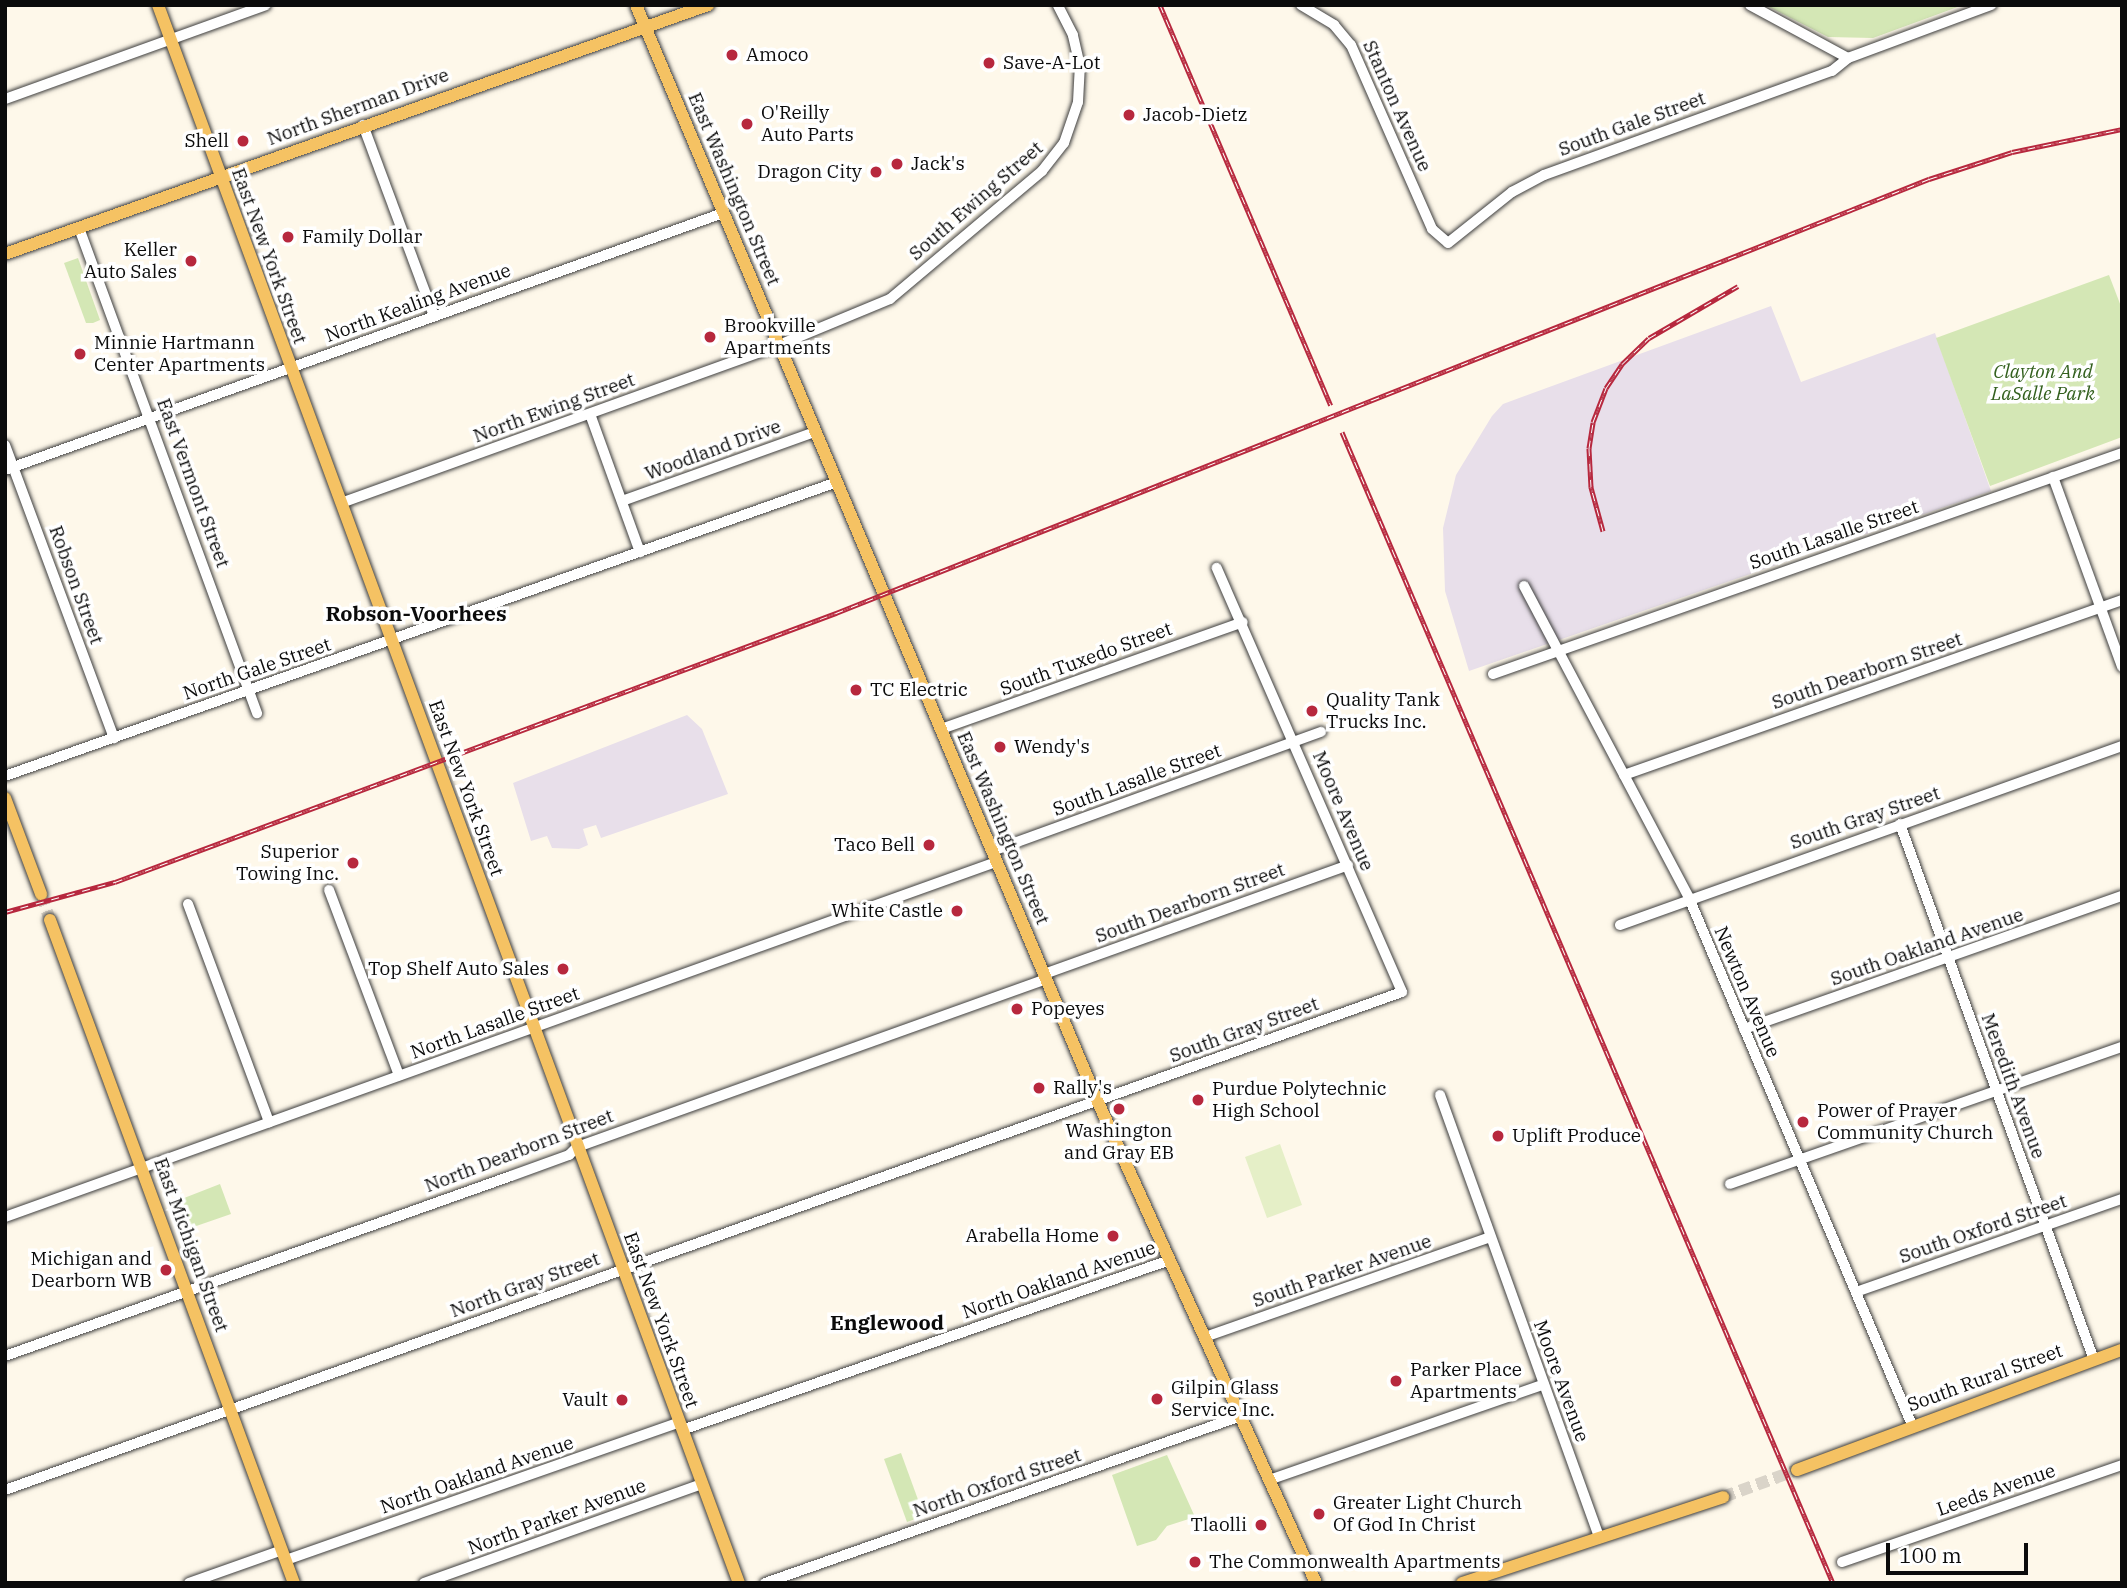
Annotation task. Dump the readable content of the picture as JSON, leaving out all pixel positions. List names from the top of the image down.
{
  "streets": {
    "main road": [
      "North Sherman Drive",
      "East Washington Street",
      "East New York Street",
      "East Michigan Street",
      "South Rural Street"
    ],
    "street": [
      "Stanton Avenue",
      "South Gale Street",
      "South Ewing Street",
      "North Kealing Avenue",
      "North Ewing Street",
      "Woodland Drive",
      "East Vermont Street",
      "South Lasalle Street",
      "Robson Street",
      "South Tuxedo Street",
      "North Gale Street",
      "South Dearborn Street",
      "Moore Avenue",
      "South Gray Street",
      "South Oakland Avenue",
      "Newton Avenue",
      "North Lasalle Street",
      "Meredith Avenue",
      "North Dearborn Street",
      "South Oxford Street",
      "South Parker Avenue",
      "North Oakland Avenue",
      "North Gray Street",
      "North Oxford Street",
      "Leeds Avenue",
      "North Parker Avenue"
    ]
  },
  "crossings": [
    ["Stanton Avenue", "South Gale Street"],
    ["North Sherman Drive", "East Washington Street"],
    ["North Sherman Drive", "East New York Street"],
    ["North Sherman Drive", "East Vermont Street"],
    ["East Washington Street", "South Ewing Street"],
    ["East Washington Street", "North Kealing Avenue"],
    ["East Washington Street", "North Ewing Street"],
    ["East Washington Street", "Woodland Drive"],
    ["East Washington Street", "South Lasalle Street"],
    ["East Washington Street", "South Tuxedo Street"],
    ["East Washington Street", "North Gale Street"],
    ["East Washington Street", "South Dearborn Street"],
    ["East Washington Street", "South Gray Street"],
    ["East Washington Street", "North Lasalle Street"],
    ["East Washington Street", "North Dearborn Street"],
    ["East Washington Street", "South Parker Avenue"],
    ["East Washington Street", "North Oakland Avenue"],
    ["East Washington Street", "North Gray Street"],
    ["East Washington Street", "North Oxford Street"],
    ["South Ewing Street", "North Ewing Street"],
    ["East New York Street", "North Kealing Avenue"],
    ["East New York Street", "North Ewing Street"],
    ["East New York Street", "North Gale Street"],
    ["East New York Street", "North Lasalle Street"],
    ["East New York Street", "North Dearborn Street"],
    ["East New York Street", "North Oakland Avenue"],
    ["East New York Street", "North Gray Street"],
    ["East New York Street", "North Parker Avenue"],
    ["North Kealing Avenue", "East Vermont Street"],
    ["North Kealing Avenue", "Robson Street"],
    ["East Vermont Street", "North Gale Street"],
    ["South Lasalle Street", "Moore Avenue"],
    ["South Lasalle Street", "Newton Avenue"],
    ["South Lasalle Street", "North Lasalle Street"],
    ["Robson Street", "North Gale Street"],
    ["South Tuxedo Street", "Moore Avenue"],
    ["South Dearborn Street", "Moore Avenue"],
    ["South Dearborn Street", "Newton Avenue"],
    ["South Dearborn Street", "North Dearborn Street"],
    ["Moore Avenue", "South Gray Street"],
    ["Moore Avenue", "South Parker Avenue"],
    ["South Gray Street", "Newton Avenue"],
    ["South Gray Street", "Meredith Avenue"],
    ["South Gray Street", "North Gray Street"],
    ["South Oakland Avenue", "Newton Avenue"],
    ["South Oakland Avenue", "Meredith Avenue"],
    ["Newton Avenue", "South Oxford Street"],
    ["Newton Avenue", "South Rural Street"],
    ["North Lasalle Street", "East Michigan Street"],
    ["Meredith Avenue", "South Oxford Street"],
    ["Meredith Avenue", "South Rural Street"],
    ["North Dearborn Street", "East Michigan Street"],
    ["East Michigan Street", "North Oakland Avenue"],
    ["East Michigan Street", "North Gray Street"]
  ],
  "districts": ["Robson-Voorhees", "Englewood"],
  "parks": ["Clayton And LaSalle Park"],
  "places": [
    "Amoco",
    "Save-A-Lot",
    "Jacob-Dietz",
    "O'Reilly Auto Parts",
    "Shell",
    "Jack's",
    "Dragon City",
    "Family Dollar",
    "Keller Auto Sales",
    "Brookville Apartments",
    "Minnie Hartmann Center Apartments",
    "TC Electric",
    "Quality Tank Trucks Inc.",
    "Wendy's",
    "Taco Bell",
    "Superior Towing Inc.",
    "White Castle",
    "Top Shelf Auto Sales",
    "Popeyes",
    "Rally's",
    "Purdue Polytechnic High School",
    "Washington and Gray EB",
    "Power of Prayer Community Church",
    "Uplift Produce",
    "Arabella Home",
    "Michigan and Dearborn WB",
    "Parker Place Apartments",
    "Gilpin Glass Service Inc.",
    "Vault",
    "Greater Light Church Of God In Christ",
    "Tlaolli",
    "The Commonwealth Apartments"
  ],
  "scale_bar": "100 m"
}
